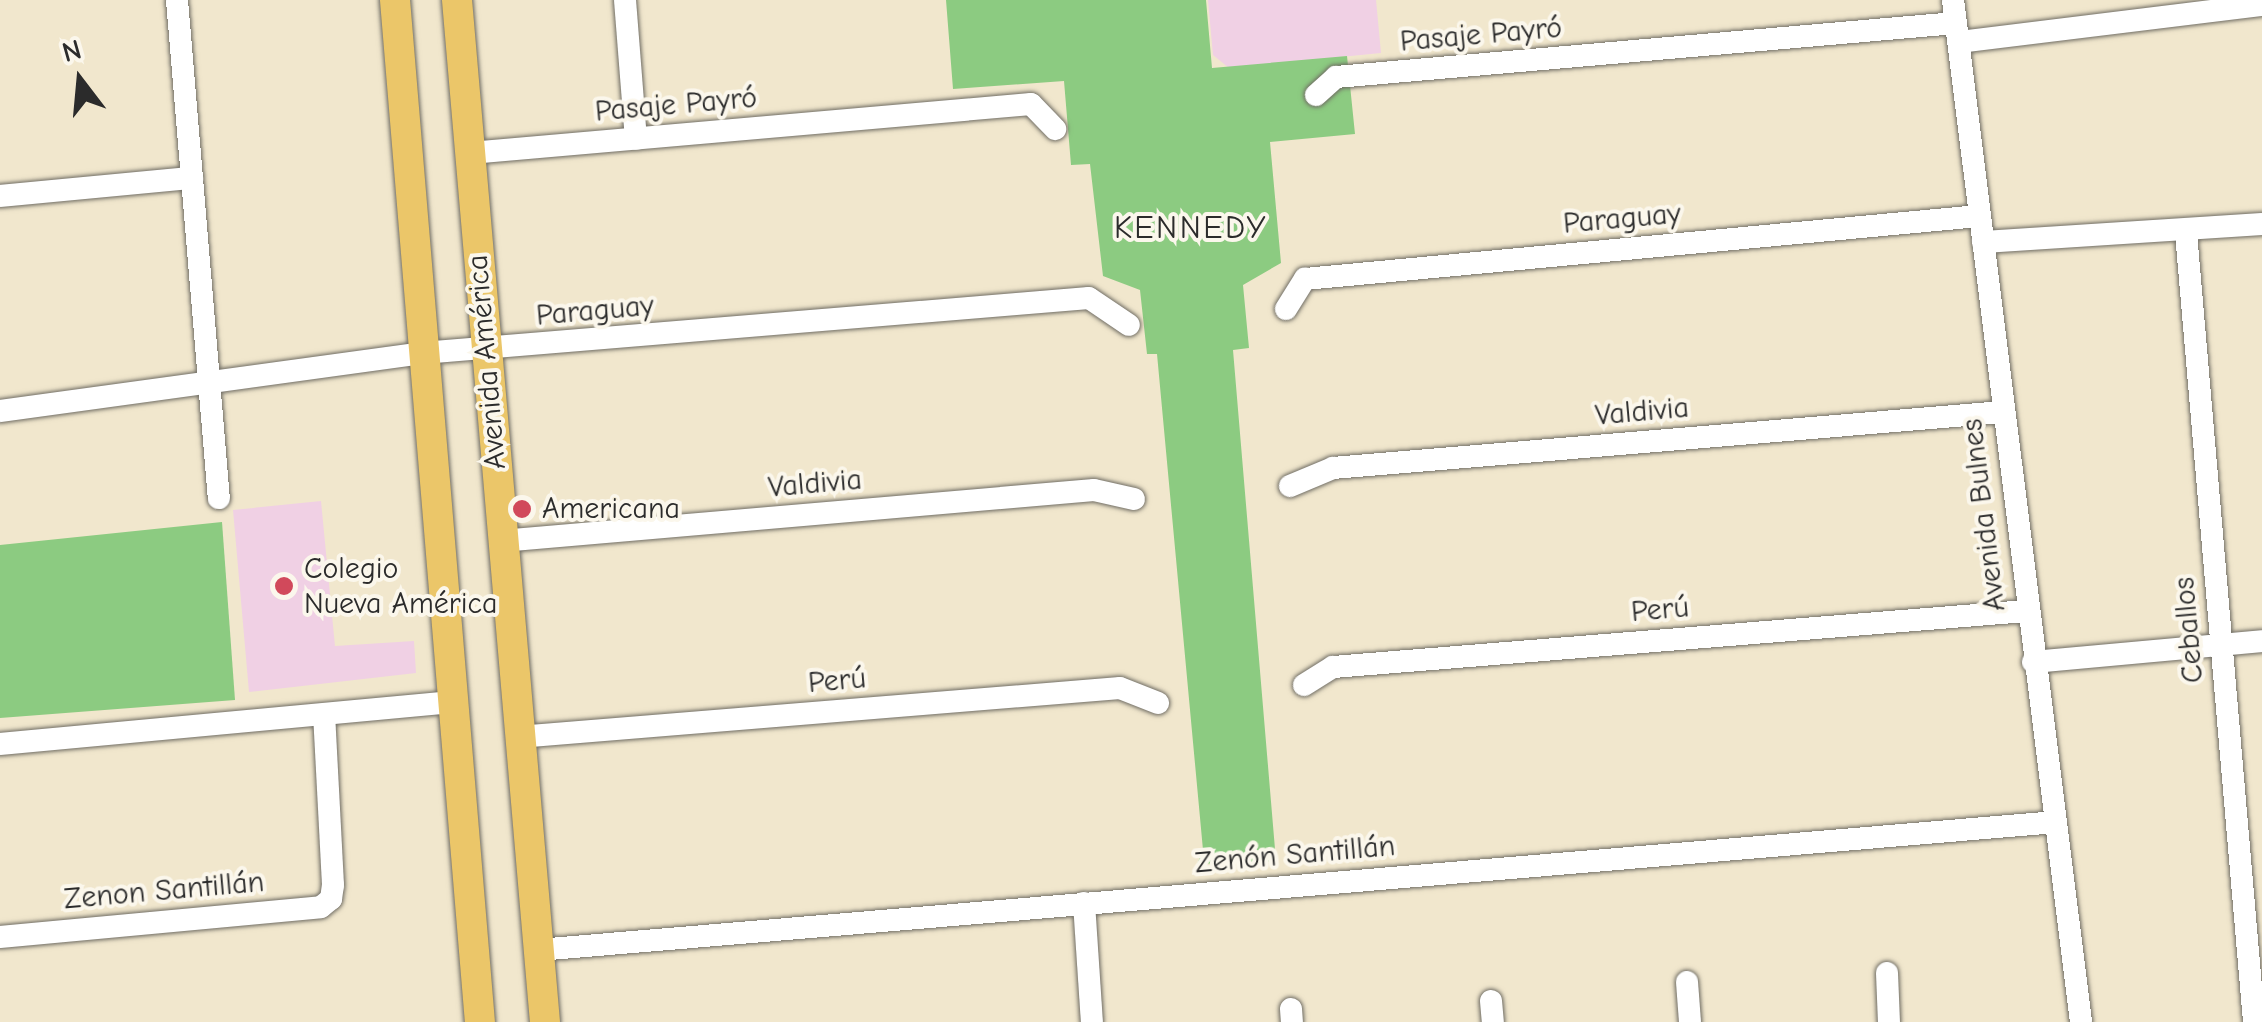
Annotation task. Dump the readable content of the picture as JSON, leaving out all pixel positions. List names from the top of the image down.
{
  "streets": {
    "main road": ["Avenida América"],
    "street": [
      "Pasaje Payró",
      "Paraguay",
      "Valdivia",
      "Avenida Bulnes",
      "Perú",
      "Ceballos",
      "Zenón Santillán",
      "Zenon Santillán"
    ]
  },
  "crossings": [
    ["Pasaje Payró", "Avenida América"],
    ["Pasaje Payró", "Avenida Bulnes"],
    ["Paraguay", "Avenida América"],
    ["Paraguay", "Avenida Bulnes"],
    ["Avenida América", "Valdivia"],
    ["Avenida América", "Perú"],
    ["Avenida América", "Zenón Santillán"],
    ["Valdivia", "Avenida Bulnes"],
    ["Avenida Bulnes", "Perú"],
    ["Avenida Bulnes", "Zenón Santillán"]
  ],
  "districts": ["KENNEDY"],
  "places": ["Americana", "Colegio Nueva América"],
  "north": "top"
}
